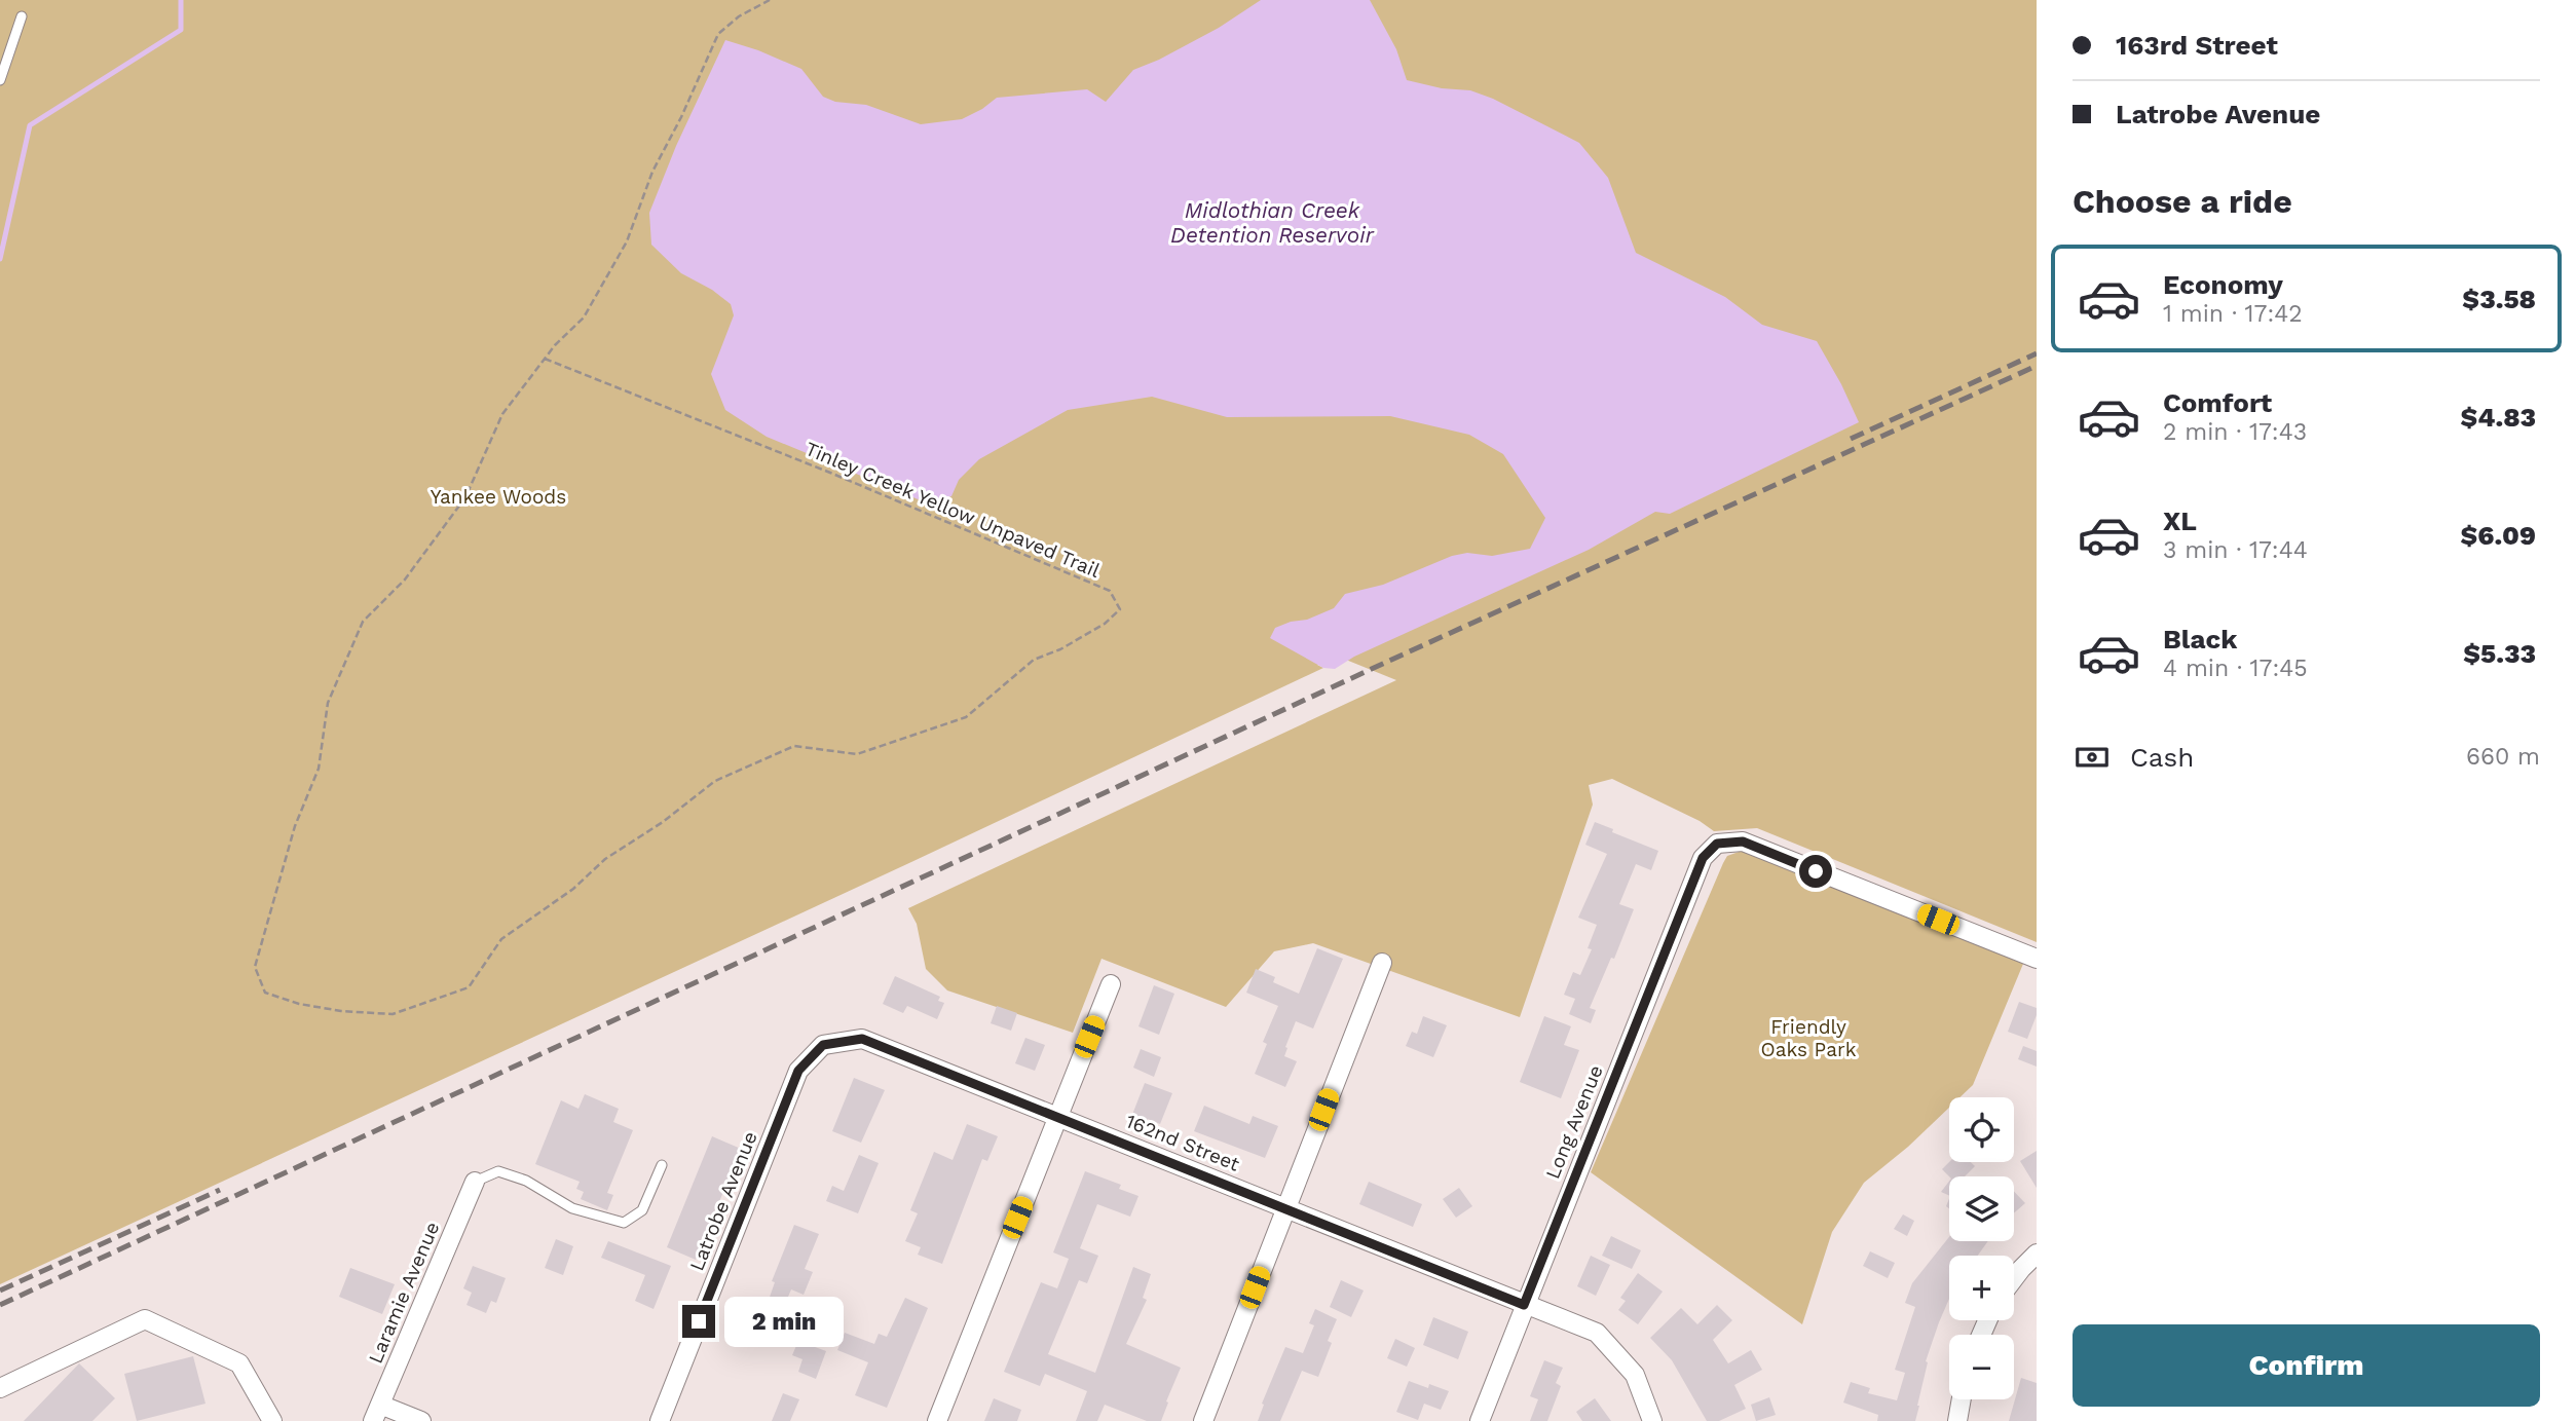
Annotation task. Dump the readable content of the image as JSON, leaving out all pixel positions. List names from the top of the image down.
{
  "streets": {
    "street": [
      "Long Avenue",
      "162nd Street",
      "Latrobe Avenue",
      "Laramie Avenue"
    ],
    "path": ["Tinley Creek Yellow Unpaved Trail"]
  },
  "crossings": [
    ["Long Avenue", "162nd Street"],
    ["162nd Street", "Latrobe Avenue"]
  ],
  "water": ["Midlothian Creek Detention Reservoir"],
  "parks": ["Yankee Woods", "Friendly Oaks Park"],
  "page": {
    "banner": ["163rd Street", "Latrobe Avenue"],
    "heading": "Choose a ride",
    "list": [
      {
        "name": "Economy",
        "note": "1 min · 17:42",
        "value": "$3.58"
      },
      {
        "name": "Comfort",
        "note": "2 min · 17:43",
        "value": "$4.83"
      },
      {
        "name": "XL",
        "note": "3 min · 17:44",
        "value": "$6.09"
      },
      {
        "name": "Black",
        "note": "4 min · 17:45",
        "value": "$5.33"
      }
    ],
    "pay": ["Cash", "660 m"],
    "map_buttons": ["+", "−"],
    "bubble": "2 min",
    "buttons": "Confirm"
  }
}
